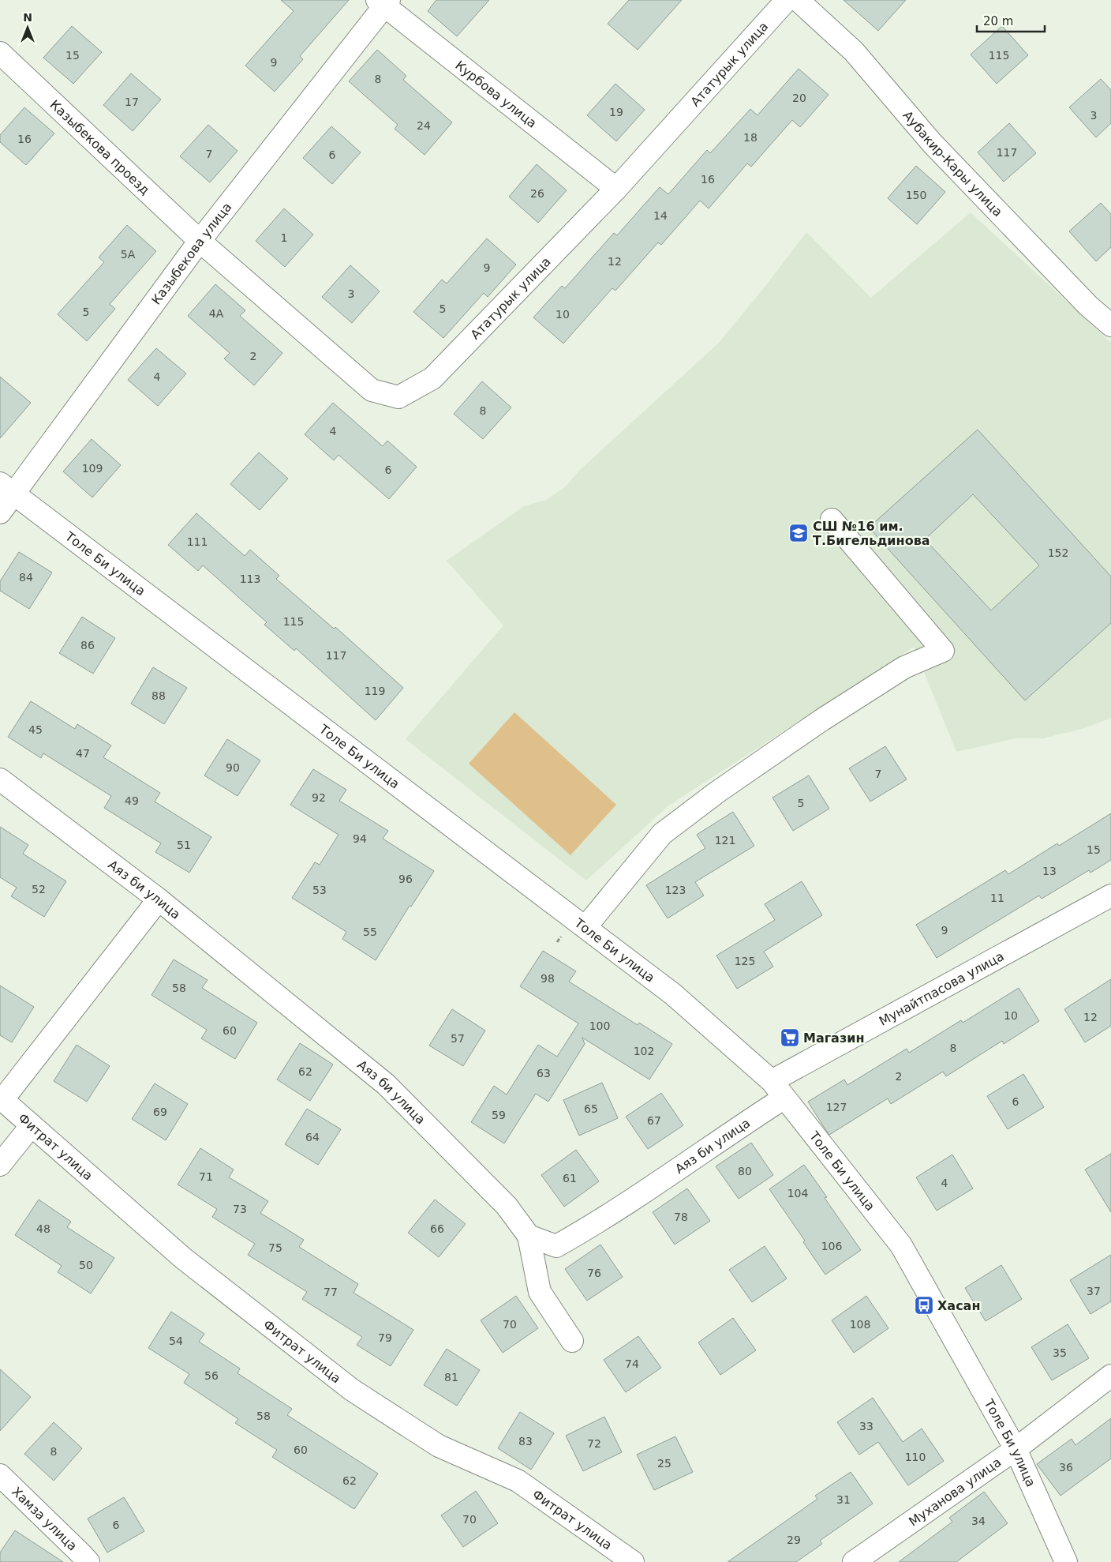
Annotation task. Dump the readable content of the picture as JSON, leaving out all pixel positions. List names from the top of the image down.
{
  "streets": {
    "street": [
      "Ататурык улица",
      "Курбова улица",
      "Казыбекова проезд",
      "Аубакир-Кары улица",
      "Казыбекова улица",
      "Толе Би улица",
      "Аяз би улица",
      "Мунайтпасова улица",
      "Фитрат улица",
      "Муханова улица",
      "Хамза улица"
    ]
  },
  "crossings": [
    ["Ататурык улица", "Курбова улица"],
    ["Ататурык улица", "Казыбекова проезд"],
    ["Ататурык улица", "Казыбекова улица"],
    ["Курбова улица", "Казыбекова улица"],
    ["Казыбекова проезд", "Казыбекова улица"],
    ["Казыбекова улица", "Толе Би улица"],
    ["Толе Би улица", "Аяз би улица"],
    ["Толе Би улица", "Мунайтпасова улица"],
    ["Толе Би улица", "Муханова улица"]
  ],
  "places": {
    "school or university": ["СШ №16 им. Т.Бигельдинова"],
    "supermarket": ["Магазин"],
    "bus stop": ["Хасан"]
  },
  "house_numbers": [
    "15",
    "115",
    "9",
    "8",
    "20",
    "17",
    "19",
    "3",
    "24",
    "18",
    "16",
    "117",
    "7",
    "6",
    "16",
    "26",
    "150",
    "14",
    "1",
    "5А",
    "12",
    "9",
    "3",
    "5",
    "5",
    "4А",
    "10",
    "2",
    "4",
    "8",
    "4",
    "109",
    "6",
    "111",
    "152",
    "84",
    "113",
    "115",
    "86",
    "117",
    "119",
    "88",
    "45",
    "47",
    "90",
    "7",
    "92",
    "49",
    "5",
    "94",
    "121",
    "51",
    "15",
    "13",
    "96",
    "52",
    "53",
    "123",
    "11",
    "9",
    "55",
    "125",
    "98",
    "58",
    "10",
    "12",
    "100",
    "60",
    "57",
    "8",
    "102",
    "62",
    "63",
    "2",
    "6",
    "127",
    "65",
    "69",
    "59",
    "67",
    "64",
    "80",
    "71",
    "61",
    "4",
    "104",
    "73",
    "78",
    "48",
    "66",
    "106",
    "75",
    "50",
    "76",
    "37",
    "77",
    "70",
    "108",
    "79",
    "54",
    "35",
    "74",
    "56",
    "81",
    "58",
    "33",
    "83",
    "72",
    "60",
    "8",
    "110",
    "25",
    "36",
    "62",
    "31",
    "70",
    "34",
    "6",
    "29"
  ],
  "scale_bar": "20 m",
  "north": "top"
}
